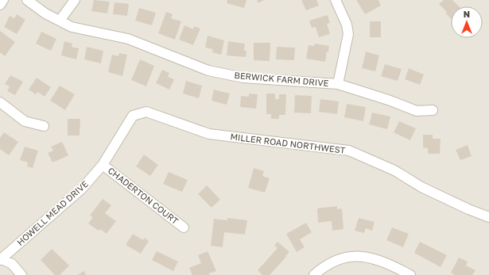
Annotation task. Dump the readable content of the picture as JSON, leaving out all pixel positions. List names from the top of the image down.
{
  "streets": {
    "street": [
      "BERWICK FARM DRIVE",
      "MILLER ROAD NORTHWEST",
      "CHADERTON COURT",
      "HOWELL MEAD DRIVE"
    ]
  },
  "crossings": [
    ["MILLER ROAD NORTHWEST", "HOWELL MEAD DRIVE"],
    ["CHADERTON COURT", "HOWELL MEAD DRIVE"]
  ],
  "north": "top"
}
